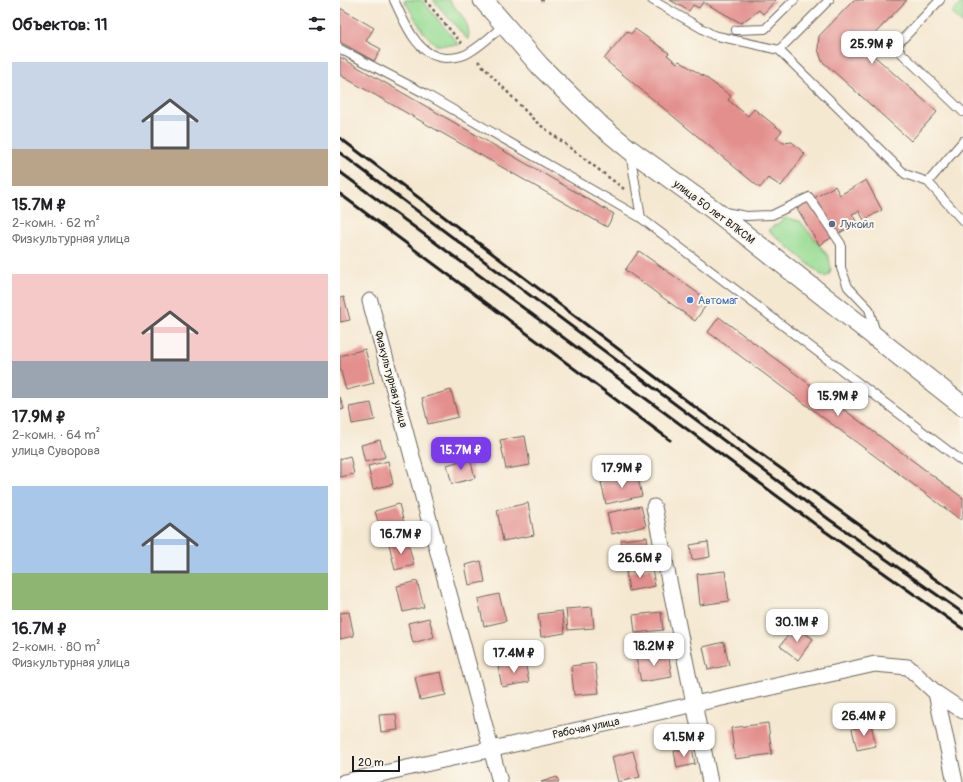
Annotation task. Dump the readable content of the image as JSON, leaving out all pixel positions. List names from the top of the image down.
{
  "streets": {
    "street": ["улица 50 лет ВЛКСМ", "Физкультурная улица", "Рабочая улица"]
  },
  "crossings": [
    ["Физкультурная улица", "Рабочая улица"]
  ],
  "places": ["Лукойл", "Автомаг"],
  "scale_bar": "20 m",
  "page": {
    "heading": "Объектов: 11",
    "price": [
      "25.9M ₽",
      "15.9M ₽",
      "15.7M ₽",
      "17.9M ₽",
      "16.7M ₽",
      "26.6M ₽",
      "30.1M ₽",
      "18.2M ₽",
      "17.4M ₽",
      "26.4M ₽",
      "41.5M ₽"
    ],
    "list": [
      {
        "name": "15.7M ₽",
        "note": "2-комн. · 62 m² · Физкультурная улица"
      },
      {
        "name": "17.9M ₽",
        "note": "2-комн. · 64 m² · улица Суворова"
      },
      {
        "name": "16.7M ₽",
        "note": "2-комн. · 80 m² · Физкультурная улица"
      }
    ],
    "scale": "20 m"
  }
}
